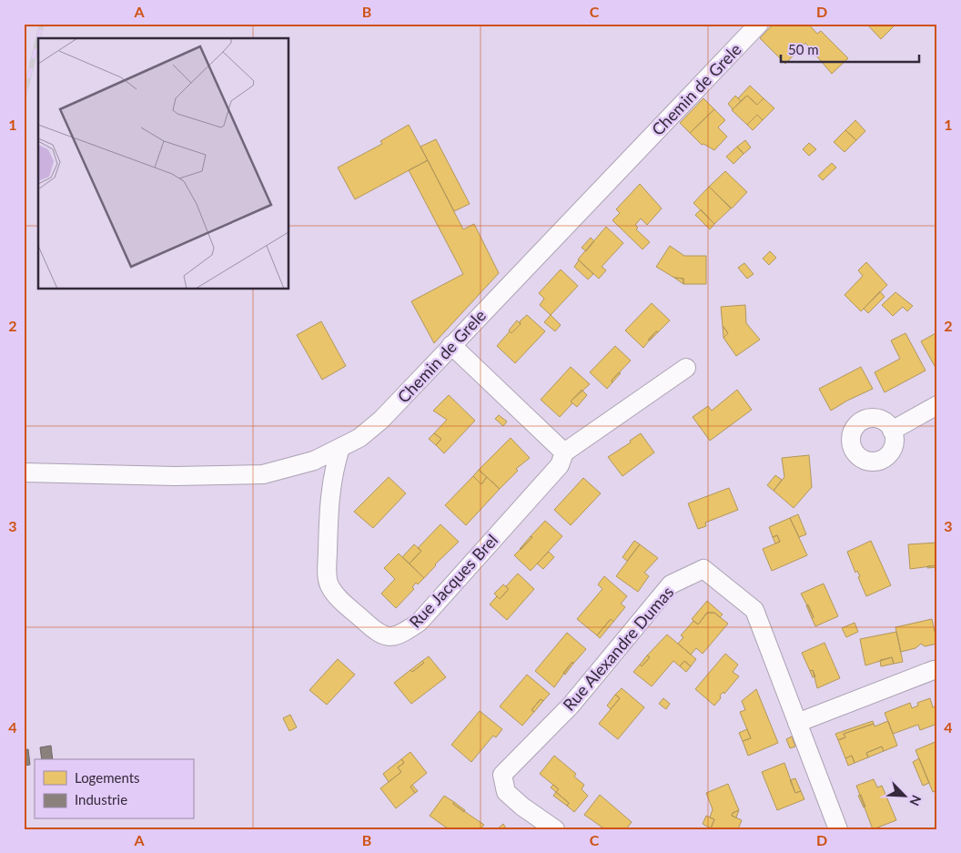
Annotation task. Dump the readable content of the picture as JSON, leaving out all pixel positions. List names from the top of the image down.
{
  "streets": {
    "street": ["Chemin de Grele", "Rue Jacques Brel", "Rue Alexandre Dumas"]
  },
  "crossings": [
    ["Chemin de Grele", "Rue Jacques Brel"]
  ],
  "legend": ["Logements", "Industrie"],
  "scale_bar": "50 m",
  "north": "bottom right",
  "grid": {
    "columns": [
      "A",
      "B",
      "C",
      "D"
    ],
    "rows": [
      "1",
      "2",
      "3",
      "4"
    ]
  }
}
